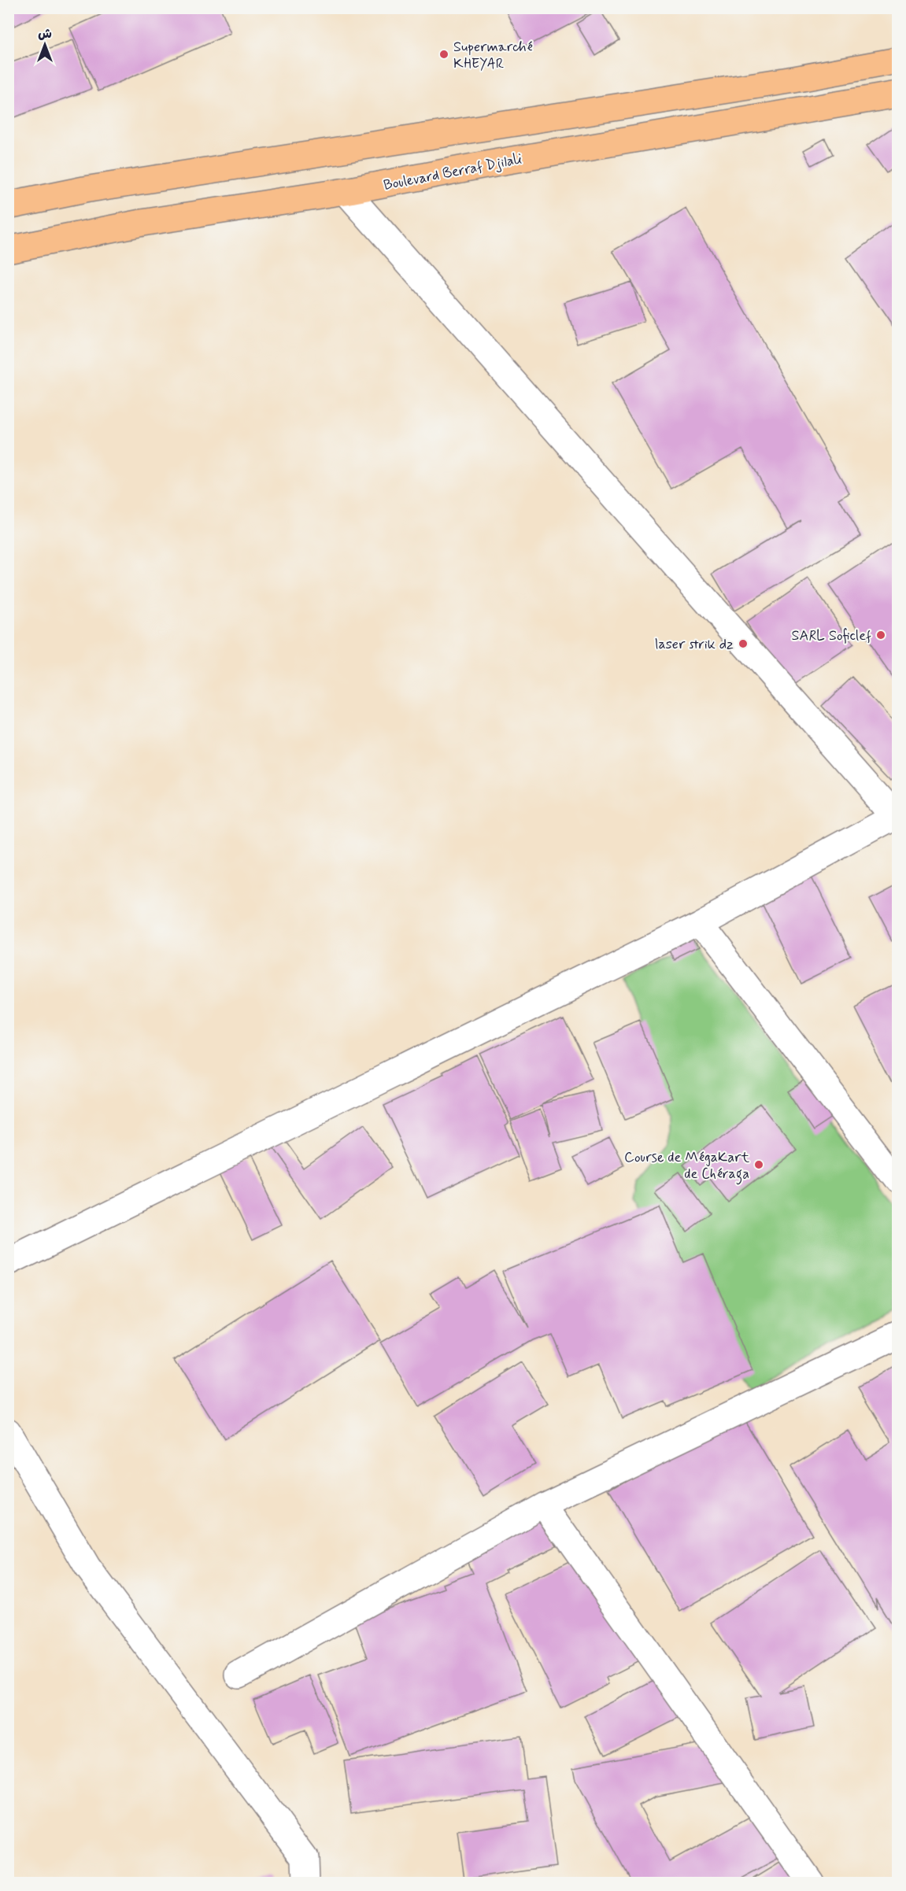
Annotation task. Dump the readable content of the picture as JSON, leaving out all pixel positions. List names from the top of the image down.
{
  "streets": {
    "highway": ["Boulevard Berraf Djilali"]
  },
  "places": [
    "Supermarché KHEYAR",
    "SARL Soficlef",
    "laser strik dz",
    "Course de MégaKart de Chéraga"
  ],
  "north": "top"
}
